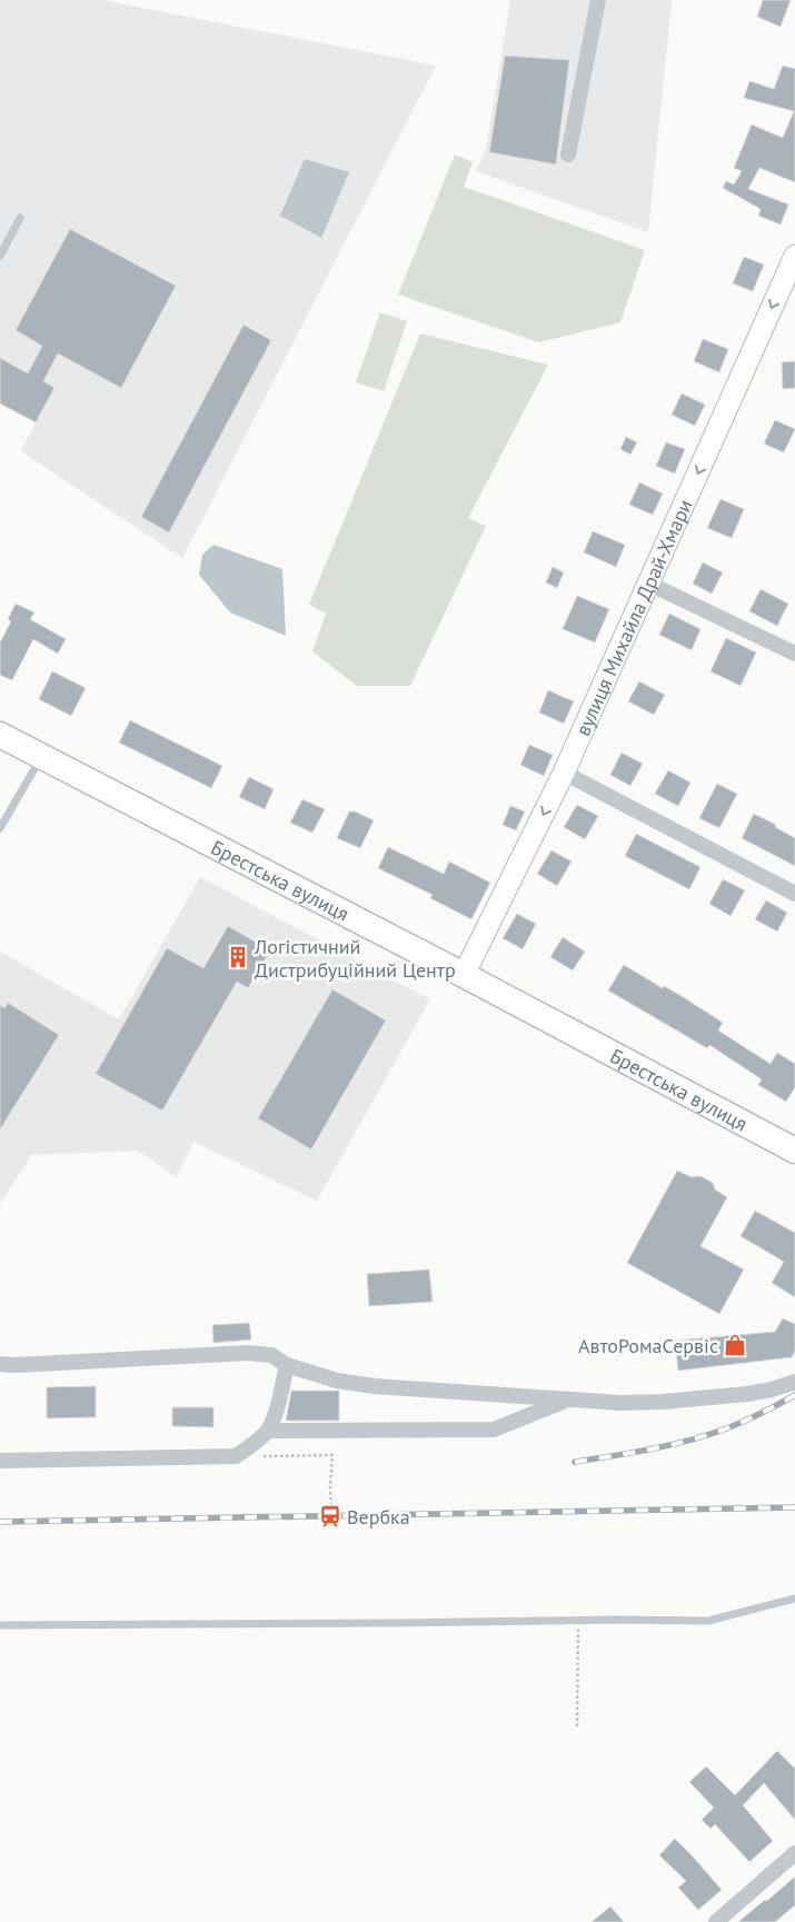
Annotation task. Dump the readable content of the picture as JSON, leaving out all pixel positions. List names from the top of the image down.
{
  "streets": {
    "highway": ["Брестська вулиця"],
    "main road": ["вулиця Михайла Драй-Хмари"]
  },
  "crossings": [
    ["вулиця Михайла Драй-Хмари", "Брестська вулиця"]
  ],
  "one_way": ["вулиця Михайла Драй-Хмари"],
  "places": {
    "building": ["Логістичний Дистрибуційний Центр"],
    "shop": ["АвтоРомаСервіс"],
    "station": ["Вербка"]
  }
}
